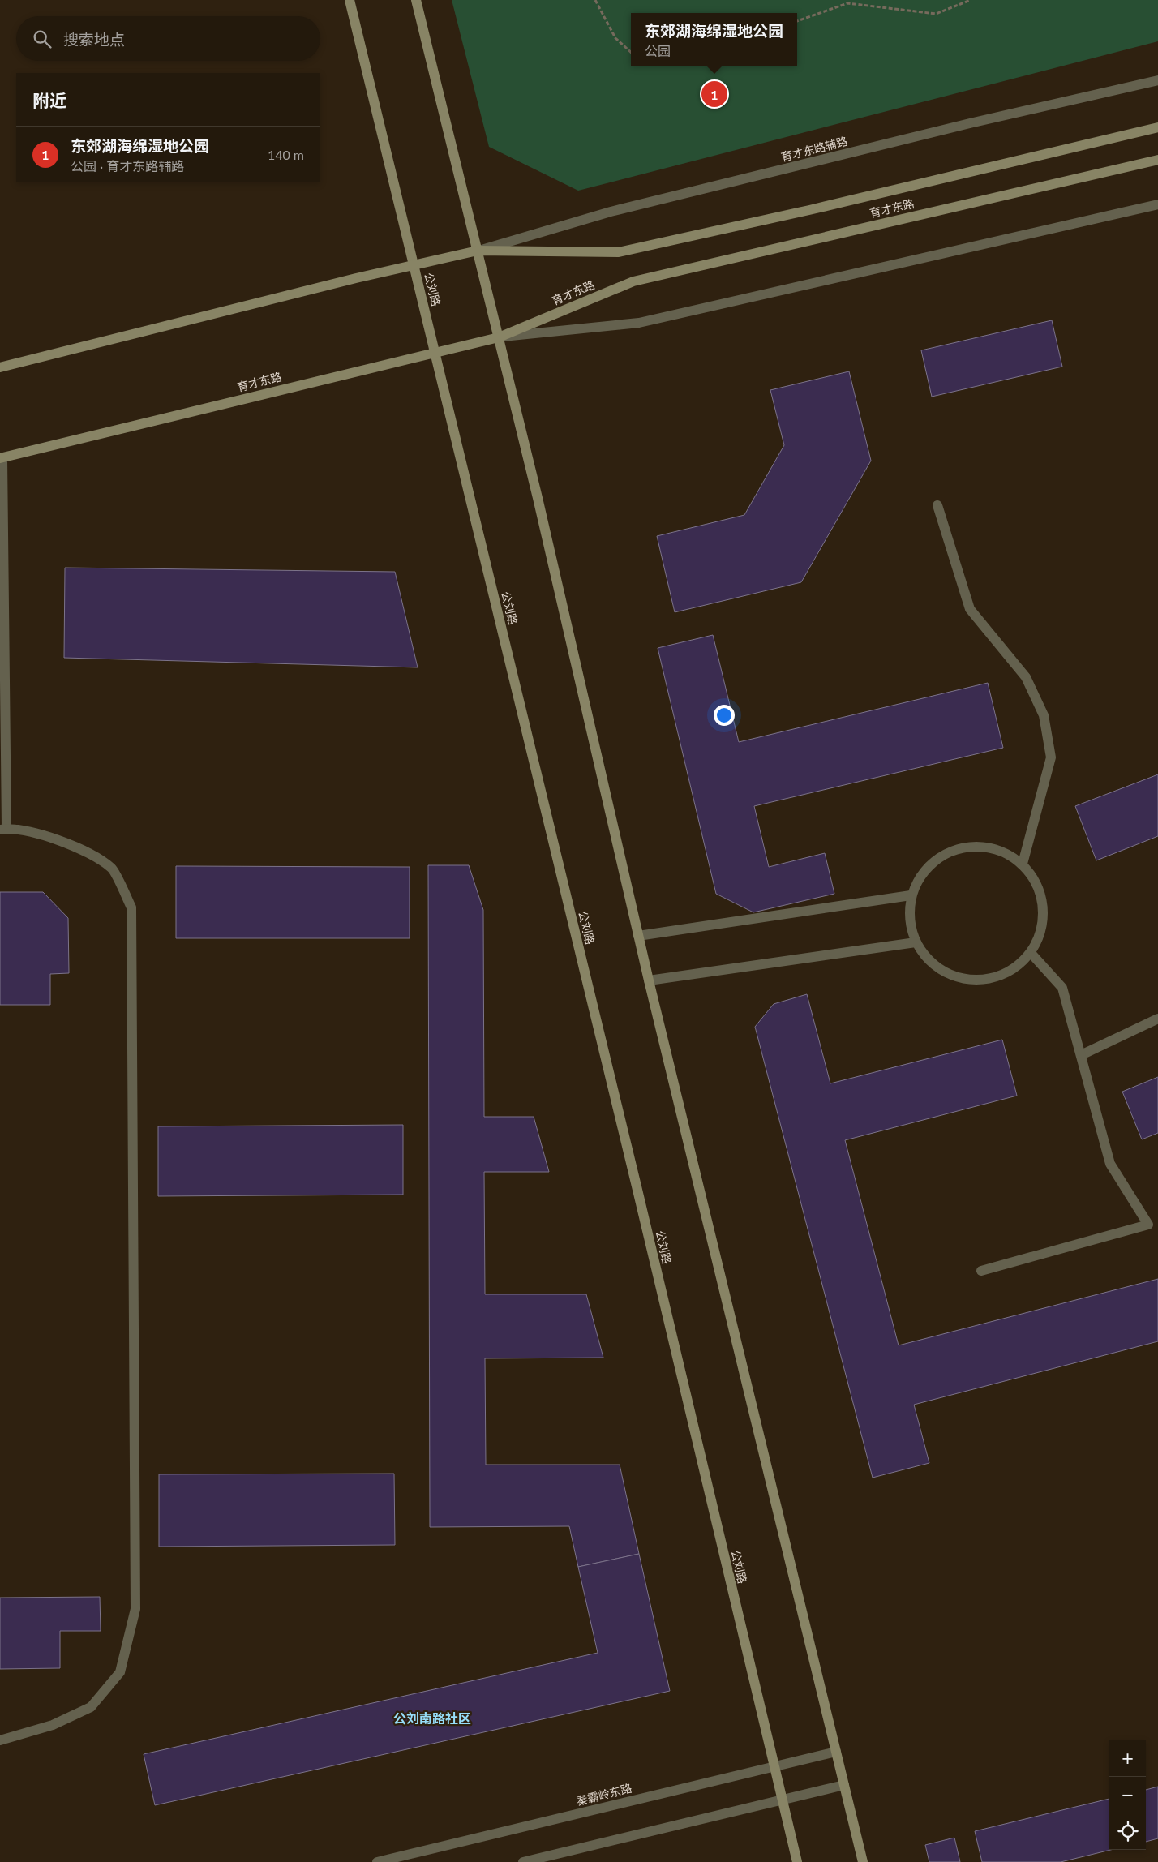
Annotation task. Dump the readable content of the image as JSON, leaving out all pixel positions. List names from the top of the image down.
{
  "streets": {
    "main road": ["育才东路", "公刘路"],
    "street": ["育才东路辅路", "秦霸岭东路"]
  },
  "crossings": [
    ["育才东路辅路", "育才东路"],
    ["育才东路", "公刘路"],
    ["公刘路", "秦霸岭东路"]
  ],
  "districts": ["公刘南路社区"],
  "page": {
    "popup": ["东郊湖海绵湿地公园", "公园"],
    "search": "搜索地点",
    "heading": "附近",
    "pins": "1",
    "list": [
      {
        "mark": "1",
        "name": "东郊湖海绵湿地公园",
        "note": "公园 · 育才东路辅路",
        "value": "140 m"
      }
    ],
    "map_buttons": ["+", "−"]
  }
}
